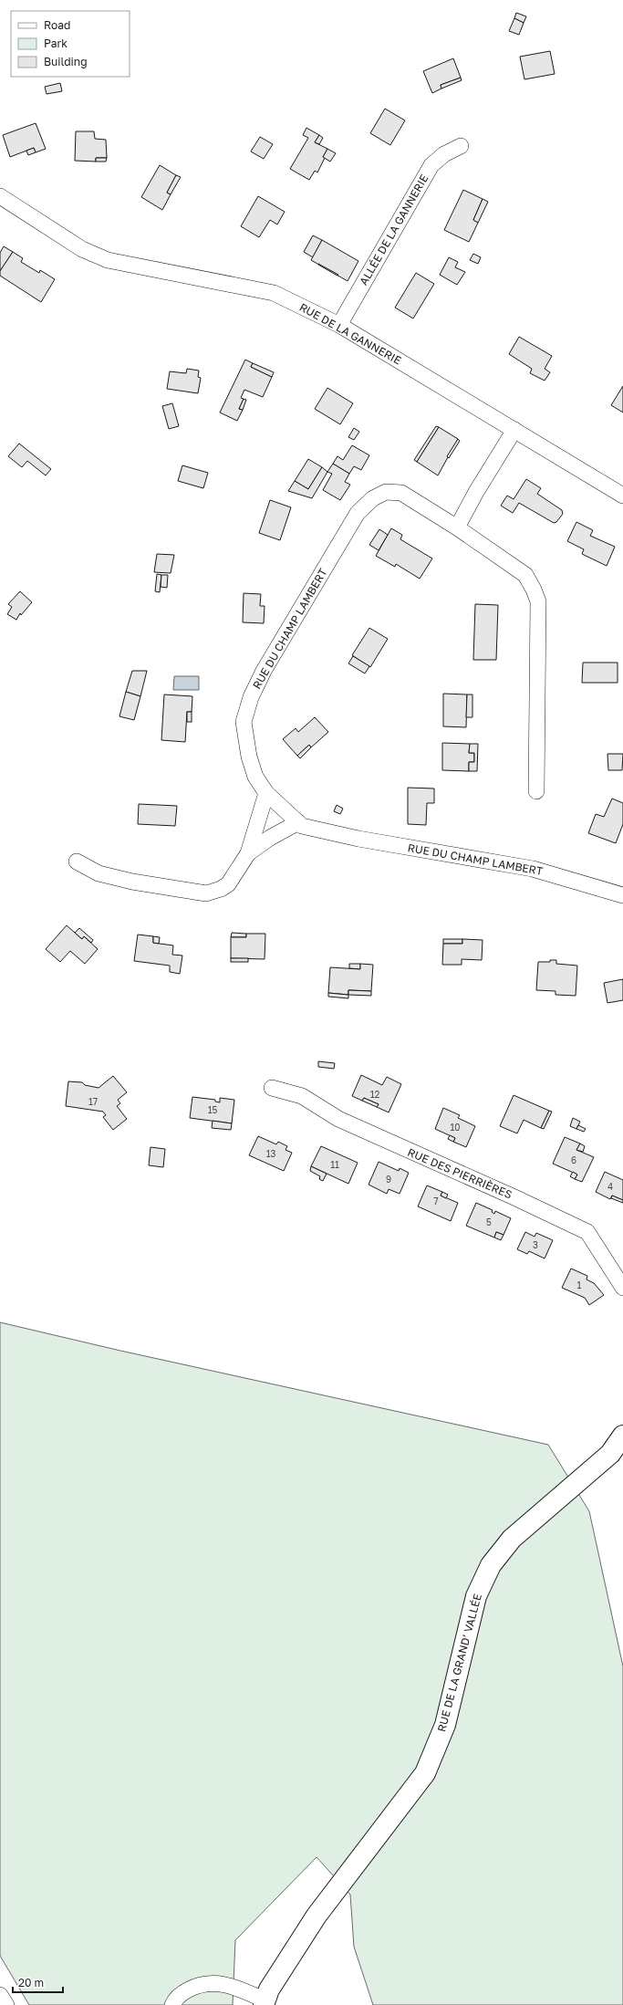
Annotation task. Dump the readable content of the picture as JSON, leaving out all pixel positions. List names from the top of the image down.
{
  "streets": {
    "street": [
      "ALLÉE DE LA GANNERIE",
      "RUE DE LA GANNERIE",
      "RUE DU CHAMP LAMBERT",
      "RUE DES PIERRIÈRES",
      "RUE DE LA GRAND’ VALLÉE"
    ]
  },
  "crossings": [
    ["ALLÉE DE LA GANNERIE", "RUE DE LA GANNERIE"]
  ],
  "house_numbers": [
    "12",
    "17",
    "15",
    "10",
    "13",
    "6",
    "11",
    "9",
    "4",
    "7",
    "5",
    "3",
    "1"
  ],
  "legend": ["Road", "Park", "Building"],
  "scale_bar": "20 m"
}
